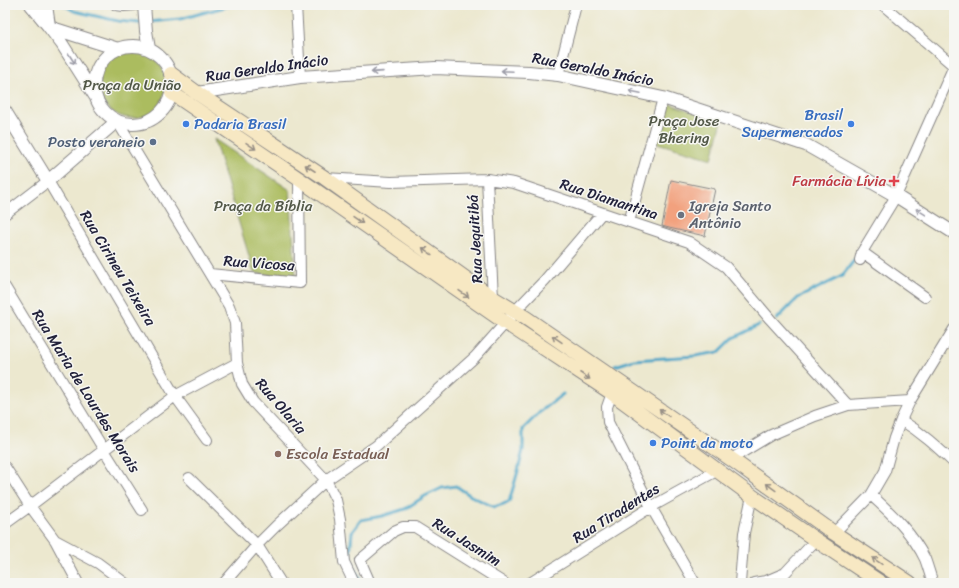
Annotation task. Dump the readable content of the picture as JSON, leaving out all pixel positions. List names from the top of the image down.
{
  "streets": {
    "street": [
      "Rua Geraldo Inácio",
      "Rua Diamantina",
      "Rua Jequitibá",
      "Rua Vicosa",
      "Rua Cirineu Teixeira",
      "Rua Maria de Lourdes Morais",
      "Rua Olaria",
      "Rua Tiradentes",
      "Rua Jasmim"
    ]
  },
  "crossings": [
    ["Rua Diamantina", "Rua Jequitibá"],
    ["Rua Vicosa", "Rua Olaria"]
  ],
  "one_way": ["Rua Geraldo Inácio"],
  "parks": ["Praça da União", "Praça Jose Bhering", "Praça da Bíblia"],
  "places": {
    "other": [
      "Padaria Brasil",
      "Brasil Supermercados",
      "Posto veraneio",
      "Igreja Santo Antônio",
      "Point da moto",
      "Escola Estadual"
    ],
    "health": ["Farmácia Lívia"]
  }
}
